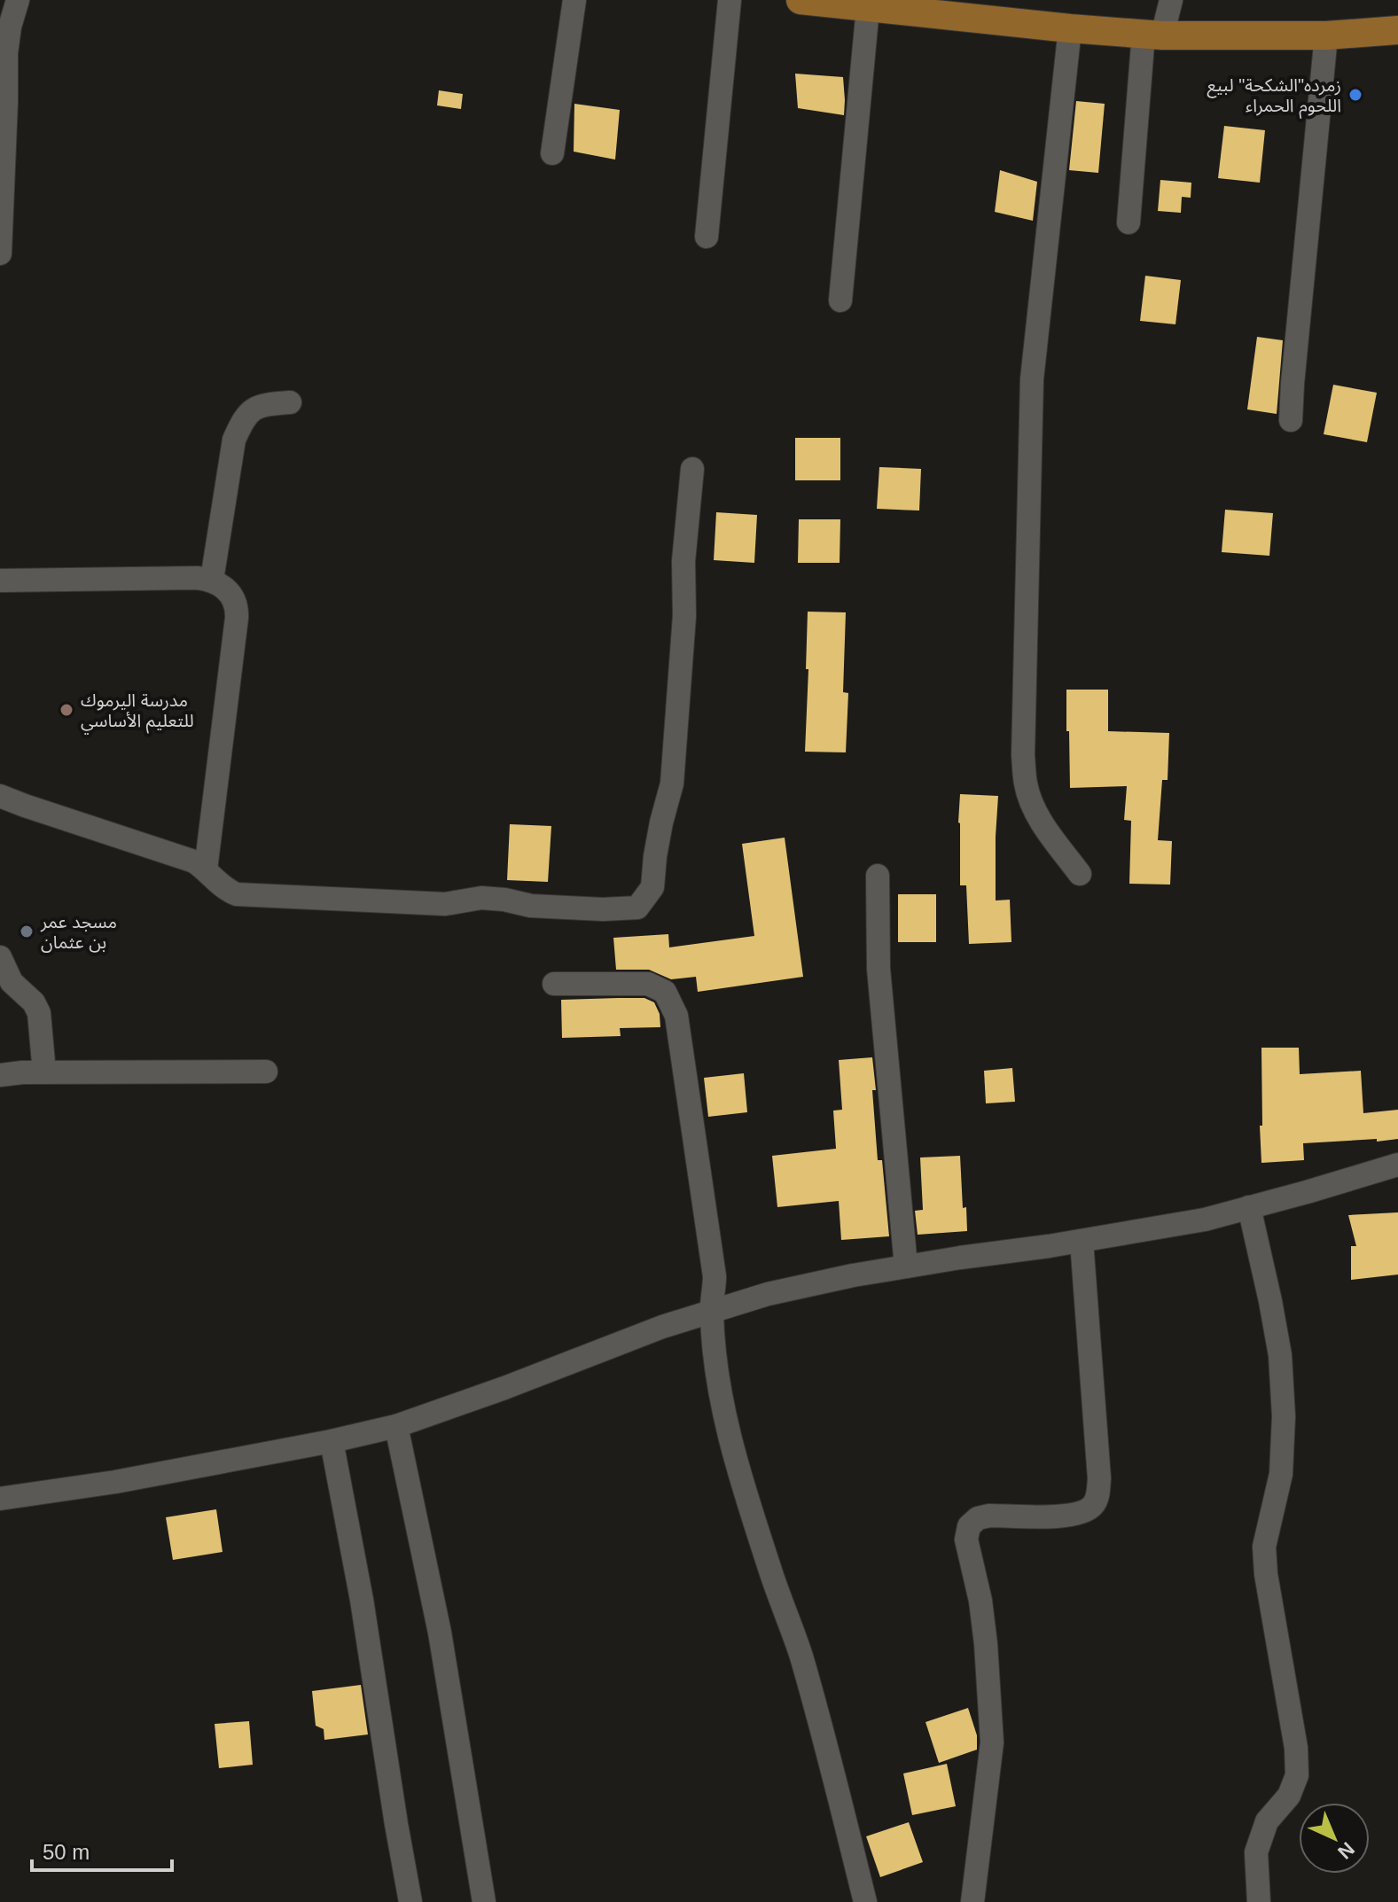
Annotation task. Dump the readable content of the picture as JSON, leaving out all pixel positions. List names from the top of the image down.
{
  "places": ["زمرده\"الشكحة\" لبيع اللحوم الحمراء", "مدرسة اليرموك للتعليم الأساسي", "مسجد عمر بن عثمان"],
  "scale_bar": "50 m",
  "north": "bottom right"
}
